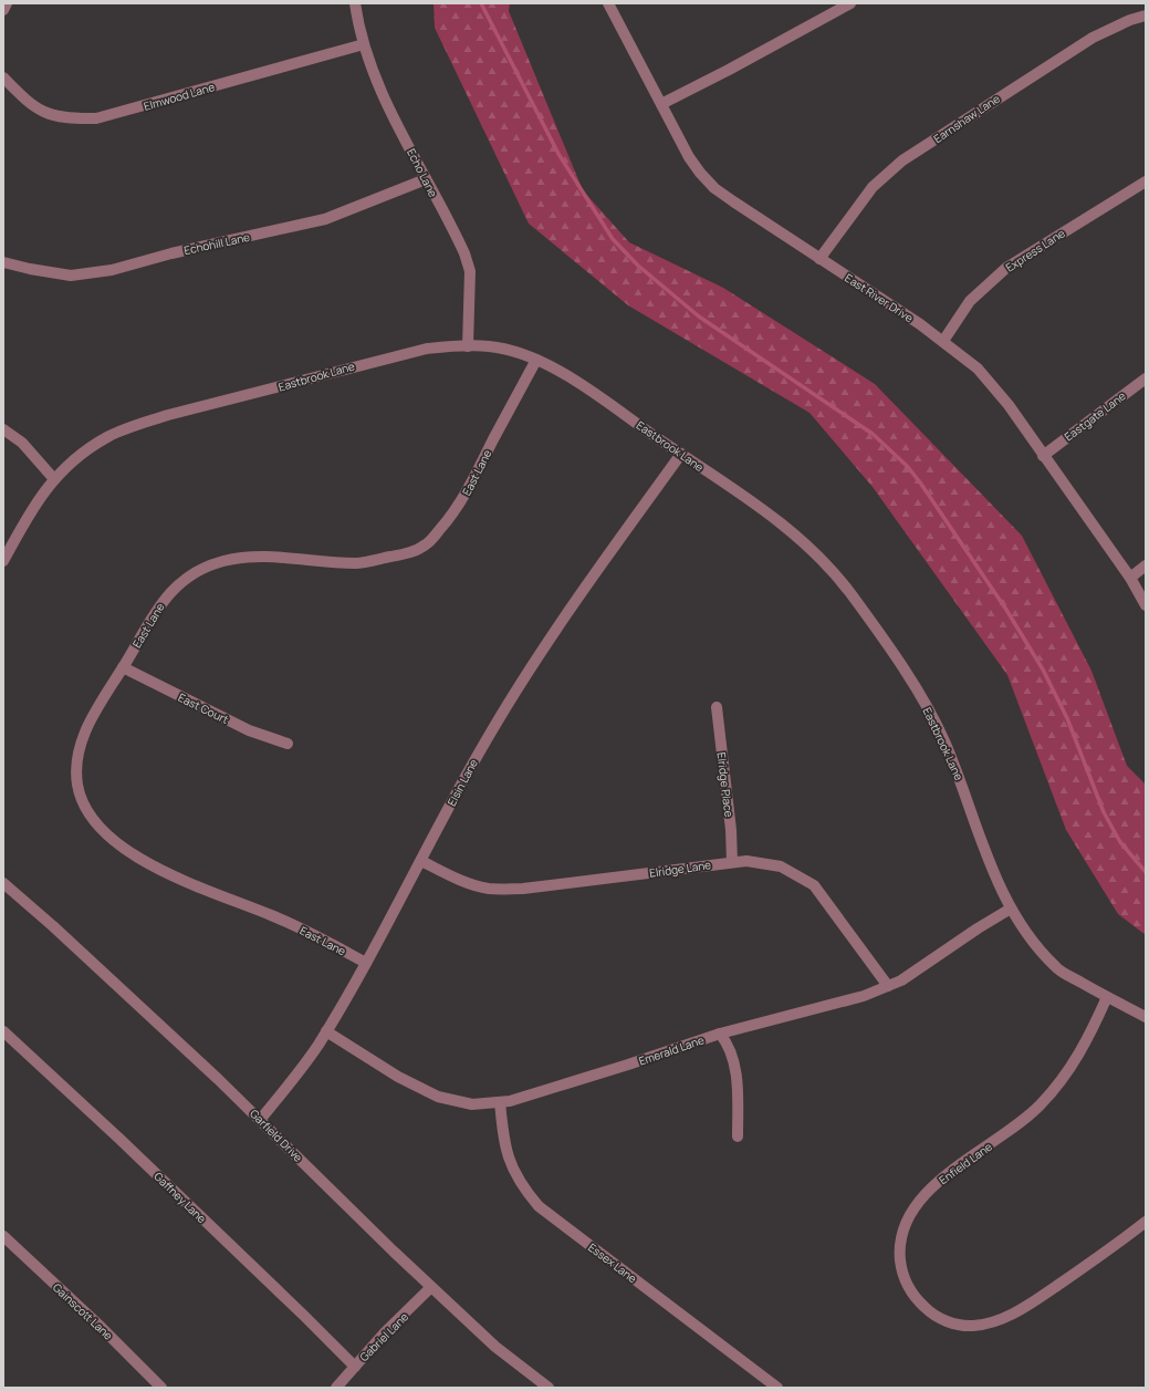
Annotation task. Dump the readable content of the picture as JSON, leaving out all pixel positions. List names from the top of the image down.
{
  "streets": {
    "street": [
      "Elmwood Lane",
      "Earnshaw Lane",
      "Echo Lane",
      "Echohill Lane",
      "Express Lane",
      "East River Drive",
      "Eastbrook Lane",
      "Eastgate Lane",
      "East Lane",
      "East Court",
      "Elsin Lane",
      "Elridge Place",
      "Elridge Lane",
      "Emerald Lane",
      "Garfield Drive",
      "Enfield Lane",
      "Gaffney Lane",
      "Essex Lane",
      "Gainscott Lane",
      "Gabriel Lane"
    ]
  },
  "crossings": [
    ["Elmwood Lane", "Echo Lane"],
    ["Earnshaw Lane", "East River Drive"],
    ["Echo Lane", "Echohill Lane"],
    ["Echo Lane", "Eastbrook Lane"],
    ["Express Lane", "East River Drive"],
    ["East River Drive", "Eastgate Lane"],
    ["Eastbrook Lane", "East Lane"],
    ["Eastbrook Lane", "Elsin Lane"],
    ["Eastbrook Lane", "Emerald Lane"],
    ["Eastbrook Lane", "Enfield Lane"],
    ["East Lane", "East Court"],
    ["East Lane", "Elsin Lane"],
    ["Elsin Lane", "Elridge Lane"],
    ["Elsin Lane", "Emerald Lane"],
    ["Elsin Lane", "Garfield Drive"],
    ["Elridge Place", "Elridge Lane"],
    ["Elridge Lane", "Emerald Lane"],
    ["Emerald Lane", "Essex Lane"],
    ["Garfield Drive", "Gabriel Lane"],
    ["Gaffney Lane", "Gabriel Lane"]
  ]
}
